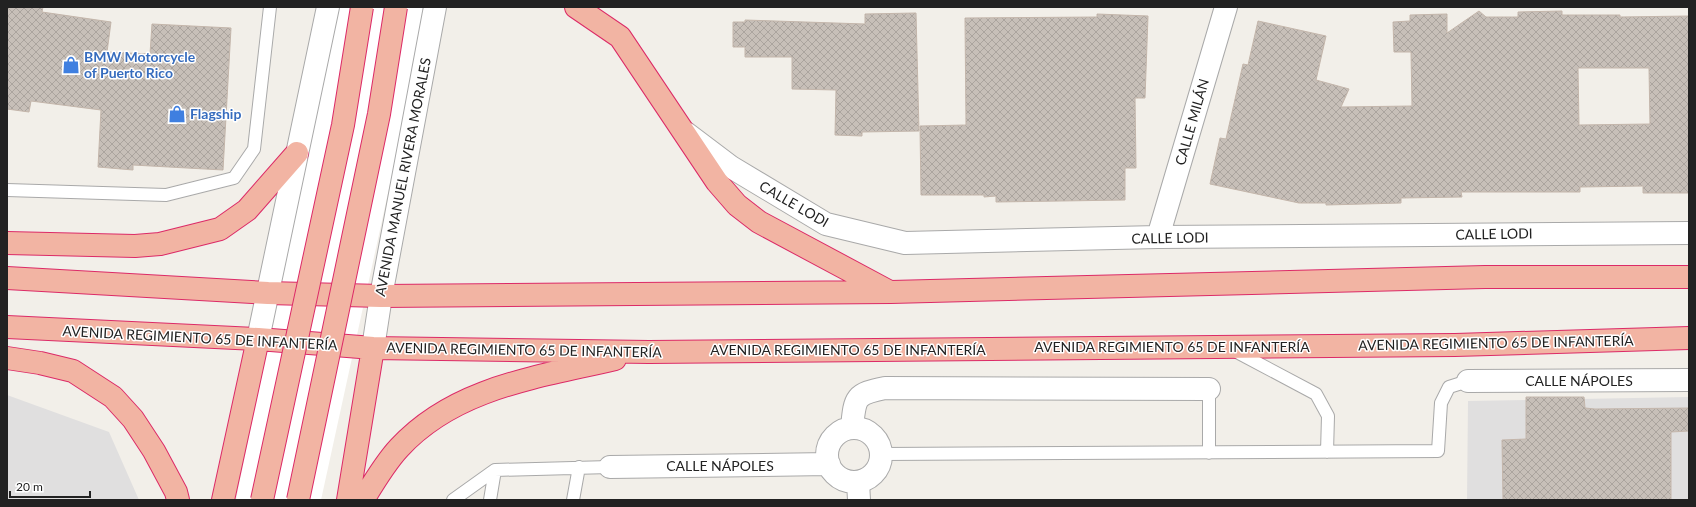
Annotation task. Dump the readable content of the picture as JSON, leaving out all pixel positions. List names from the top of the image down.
{
  "streets": {
    "highway": ["AVENIDA REGIMIENTO 65 DE INFANTERÍA"],
    "street": [
      "CALLE MILÁN",
      "AVENIDA MANUEL RIVERA MORALES",
      "CALLE LODI",
      "CALLE NÁPOLES"
    ]
  },
  "crossings": [
    ["CALLE MILÁN", "CALLE LODI"],
    ["AVENIDA MANUEL RIVERA MORALES", "AVENIDA REGIMIENTO 65 DE INFANTERÍA"]
  ],
  "places": {
    "shop": ["BMW Motorcycle of Puerto Rico", "Flagship"]
  },
  "scale_bar": "20 m"
}
